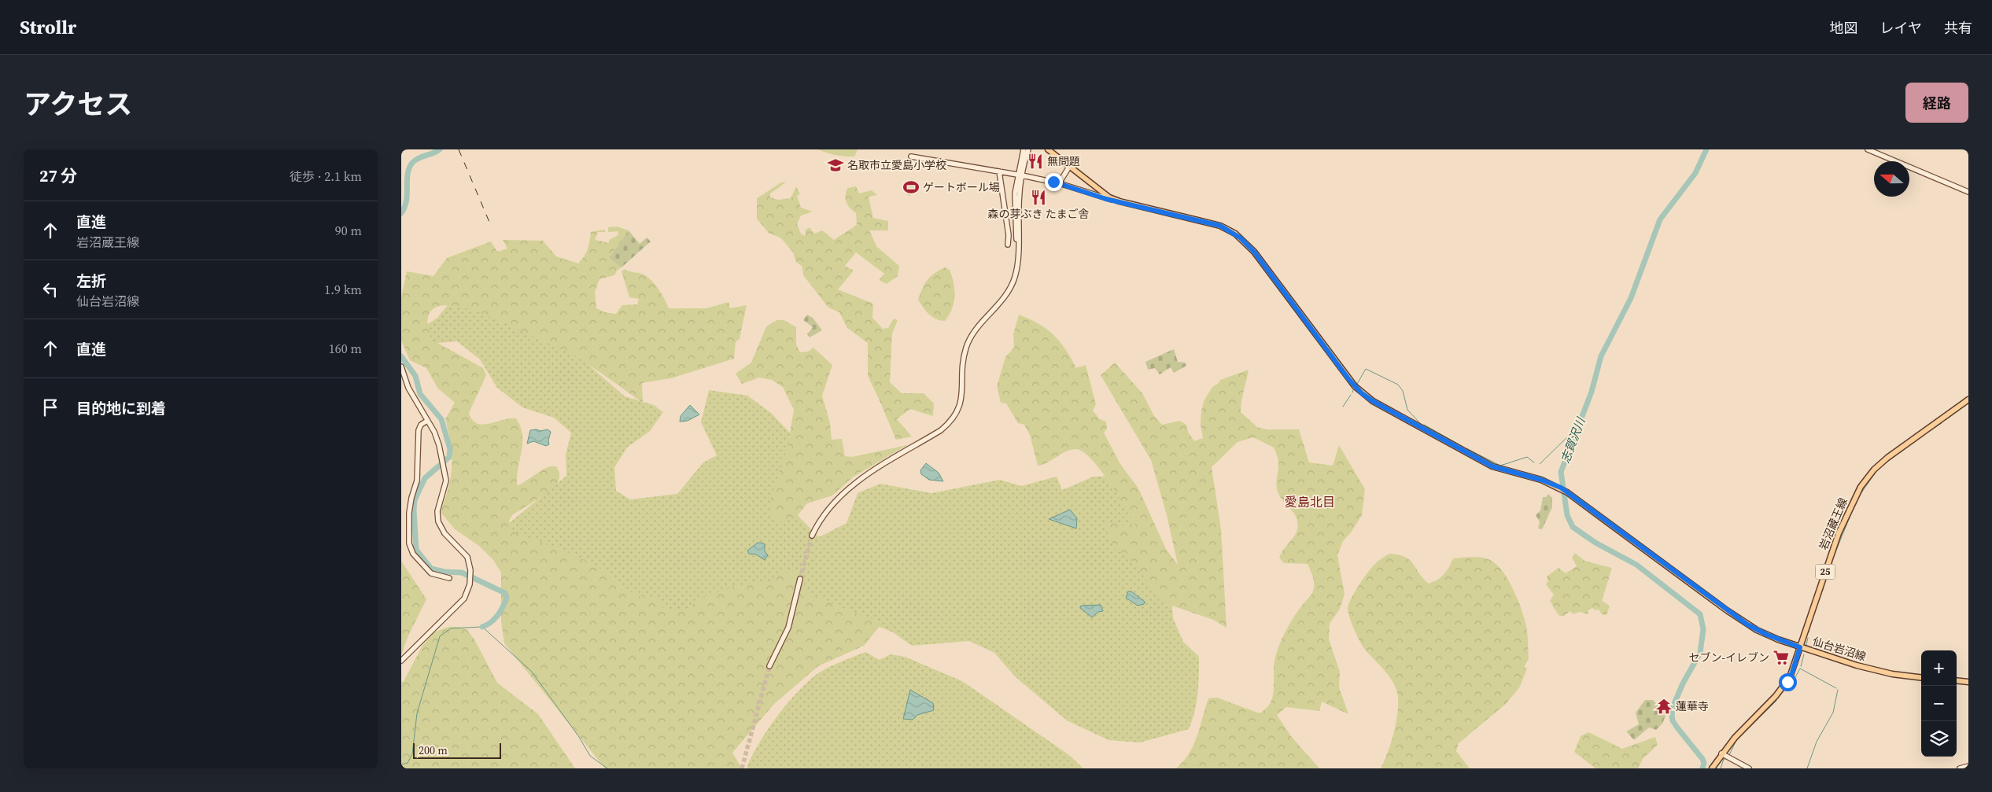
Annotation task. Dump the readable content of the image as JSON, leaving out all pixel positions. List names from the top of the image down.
{
  "streets": {
    "main road": ["岩沼蔵王線", "25", "仙台岩沼線"]
  },
  "crossings": [
    ["岩沼蔵王線", "仙台岩沼線"]
  ],
  "districts": ["愛島北目"],
  "water": ["志賀沢川"],
  "places": {
    "restaurant": ["無問題", "森の芽ぶき たまご舎"],
    "school or university": ["名取市立愛島小学校"],
    "sports": ["ゲートボール場"],
    "supermarket": ["セブン-イレブン"],
    "temple": ["蓮華寺"]
  },
  "scale_bar": "200 m",
  "north": "left",
  "page": {
    "header": "Strollr",
    "nav": ["地図", "レイヤ", "共有"],
    "title": "アクセス",
    "buttons": "経路",
    "heading": ["27 分", "徒歩 · 2.1 km"],
    "list": [
      ["直進", "岩沼蔵王線", "90 m"],
      ["左折", "仙台岩沼線", "1.9 km"],
      ["直進", "160 m"],
      "目的地に到着"
    ],
    "map_buttons": ["+", "−"],
    "scale": "200 m"
  }
}
